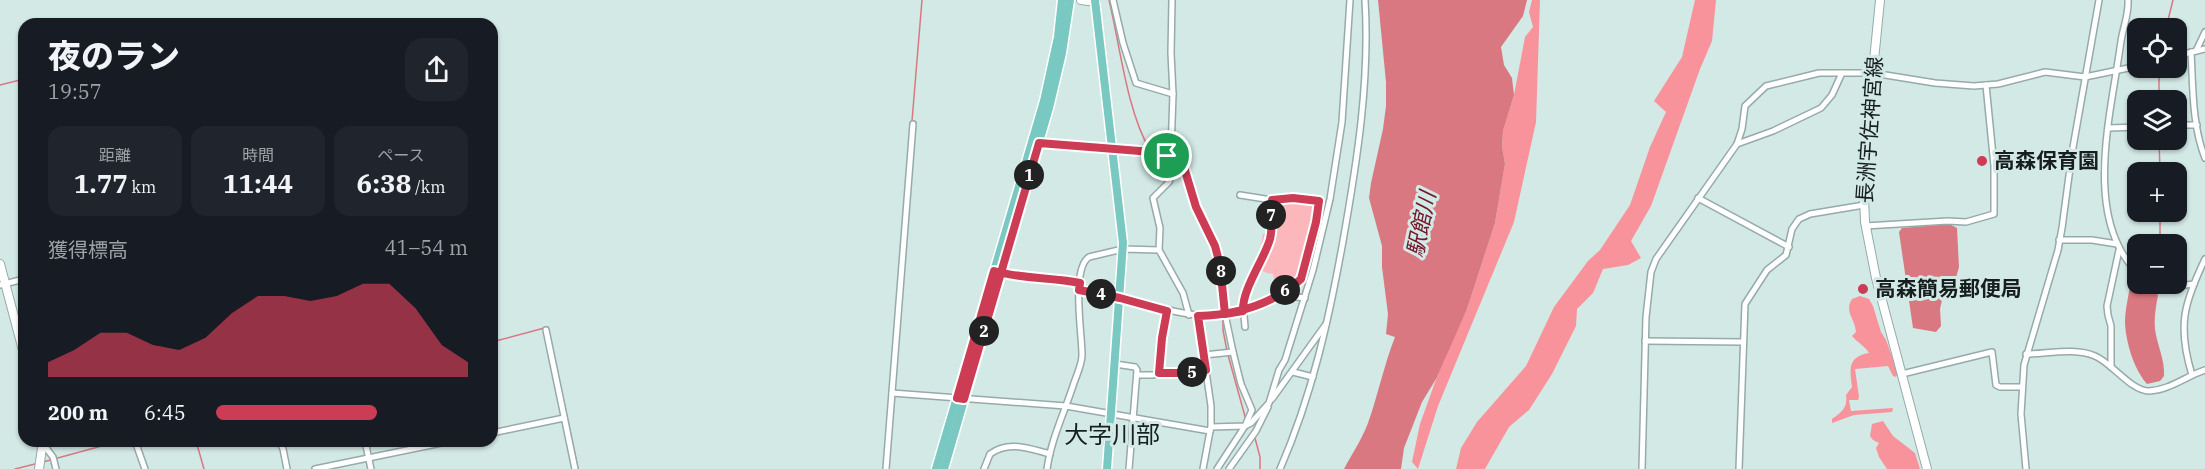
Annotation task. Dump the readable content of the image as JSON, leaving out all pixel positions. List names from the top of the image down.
{
  "streets": {
    "main road": ["長洲宇佐神宮線"]
  },
  "districts": ["大字川部"],
  "water": ["駅館川"],
  "places": ["高森保育園", "高森簡易郵便局"],
  "page": {
    "map_buttons": ["+", "−"],
    "heading": ["夜のラン", "19:57"],
    "stats": [
      ["距離", "1.77 km"],
      ["時間", "11:44"],
      ["ペース", "6:38 /km"]
    ],
    "pins": [
      "1",
      "7",
      "8",
      "6",
      "4",
      "2",
      "5"
    ],
    "chart": ["獲得標高", "41–54 m"],
    "list": [
      {
        "name": "200 m",
        "note": "6:45"
      }
    ]
  }
}
